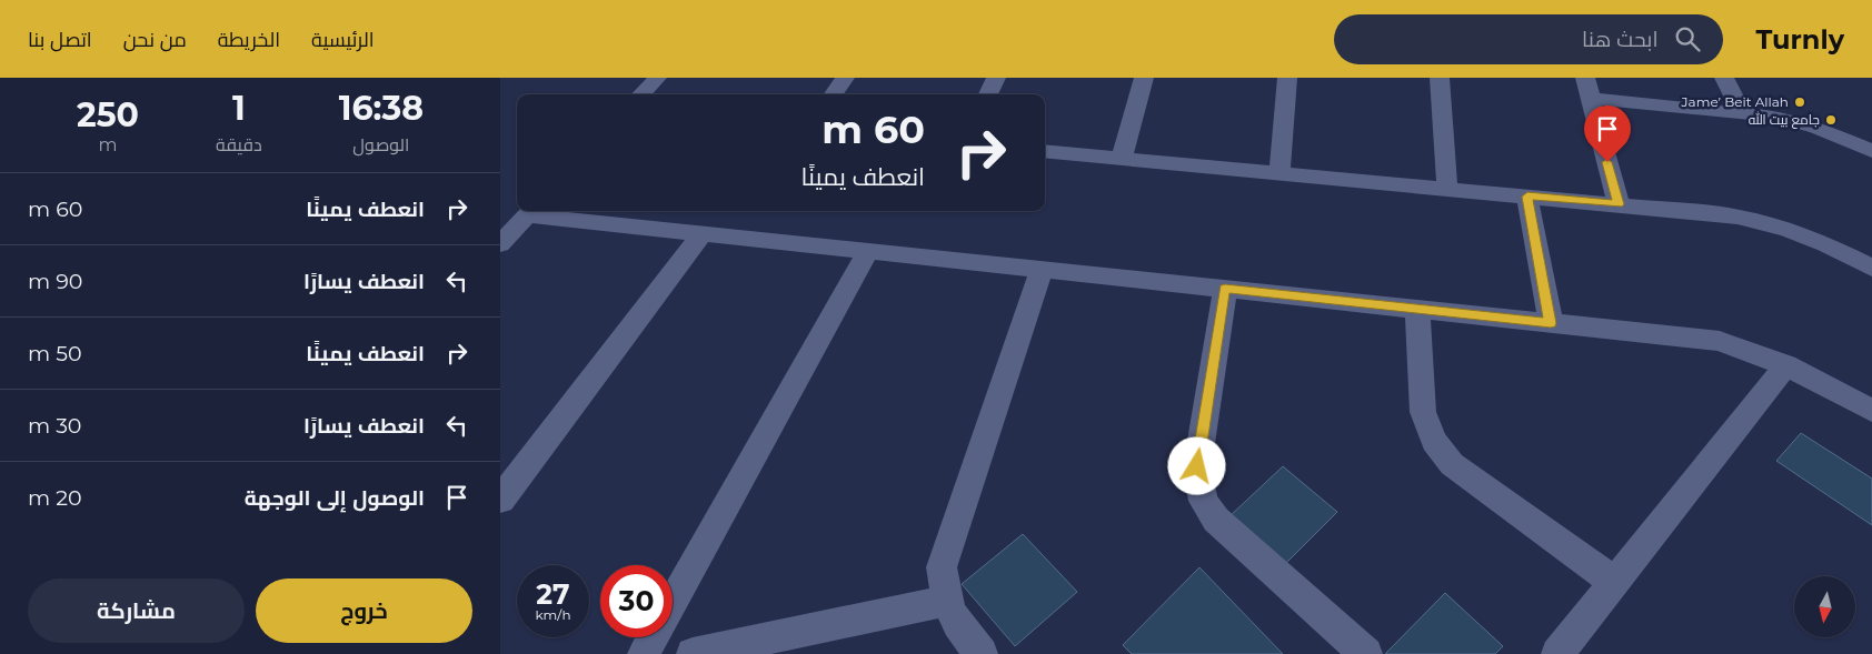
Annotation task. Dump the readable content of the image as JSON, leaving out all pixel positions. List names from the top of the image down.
{
  "places": ["Jame’ Beit Allah", "جامع بيت الله"],
  "north": "bottom",
  "page": {
    "header": "Turnly",
    "search": "ابحث هنا",
    "nav": [
      "الرئيسية",
      "الخريطة",
      "من نحن",
      "اتصل بنا"
    ],
    "eta": [
      "16:38",
      "الوصول",
      "1",
      "دقيقة",
      "250",
      "m"
    ],
    "turn": ["60 m", "انعطف يمينًا"],
    "list": [
      {
        "name": "انعطف يمينًا",
        "value": "60 m"
      },
      {
        "name": "انعطف يسارًا",
        "value": "90 m"
      },
      {
        "name": "انعطف يمينًا",
        "value": "50 m"
      },
      {
        "name": "انعطف يسارًا",
        "value": "30 m"
      },
      {
        "name": "الوصول إلى الوجهة",
        "value": "20 m"
      }
    ],
    "speed": "27 km/h",
    "limit": "30",
    "buttons": ["خروج", "مشاركة"]
  }
}
